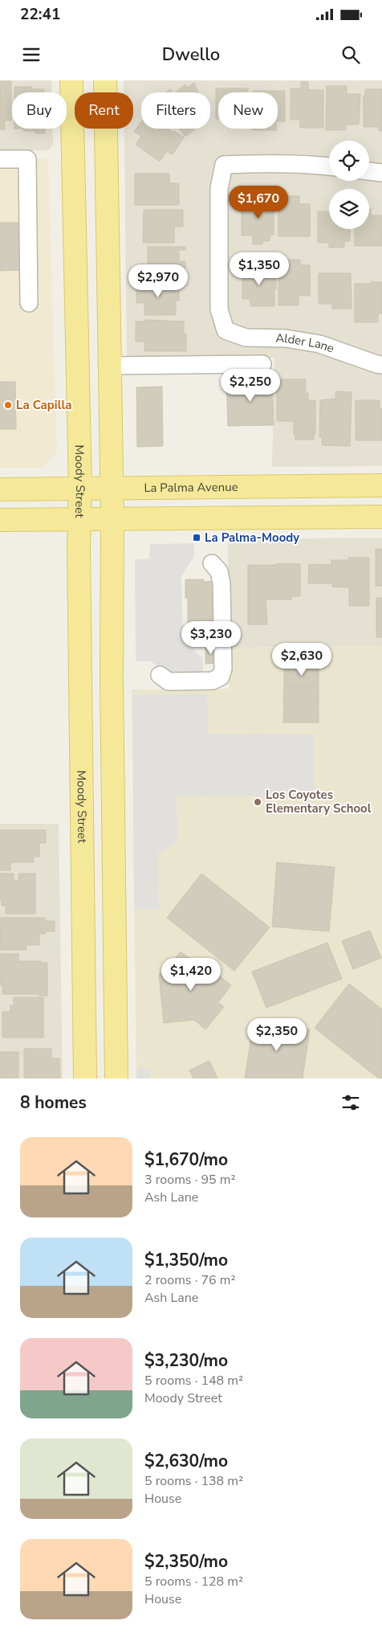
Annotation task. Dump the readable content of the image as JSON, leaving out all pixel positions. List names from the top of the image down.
{
  "streets": {
    "main road": ["Moody Street", "La Palma Avenue"],
    "street": ["Alder Lane"]
  },
  "crossings": [
    ["Moody Street", "La Palma Avenue"]
  ],
  "places": {
    "other": ["La Capilla", "Los Coyotes Elementary School"],
    "transit": ["La Palma-Moody"]
  },
  "page": {
    "status": "22:41",
    "header": "Dwello",
    "chip": [
      "Buy",
      "Rent",
      "Filters",
      "New"
    ],
    "price": [
      "$1,670",
      "$1,350",
      "$2,970",
      "$2,250",
      "$3,230",
      "$2,630",
      "$1,420",
      "$2,350"
    ],
    "heading": "8 homes",
    "list": [
      {
        "name": "$1,670/mo",
        "note": "3 rooms · 95 m² · Ash Lane"
      },
      {
        "name": "$1,350/mo",
        "note": "2 rooms · 76 m² · Ash Lane"
      },
      {
        "name": "$3,230/mo",
        "note": "5 rooms · 148 m² · Moody Street"
      },
      {
        "name": "$2,630/mo",
        "note": "5 rooms · 138 m² · House"
      },
      {
        "name": "$2,350/mo",
        "note": "5 rooms · 128 m² · House"
      }
    ]
  }
}
